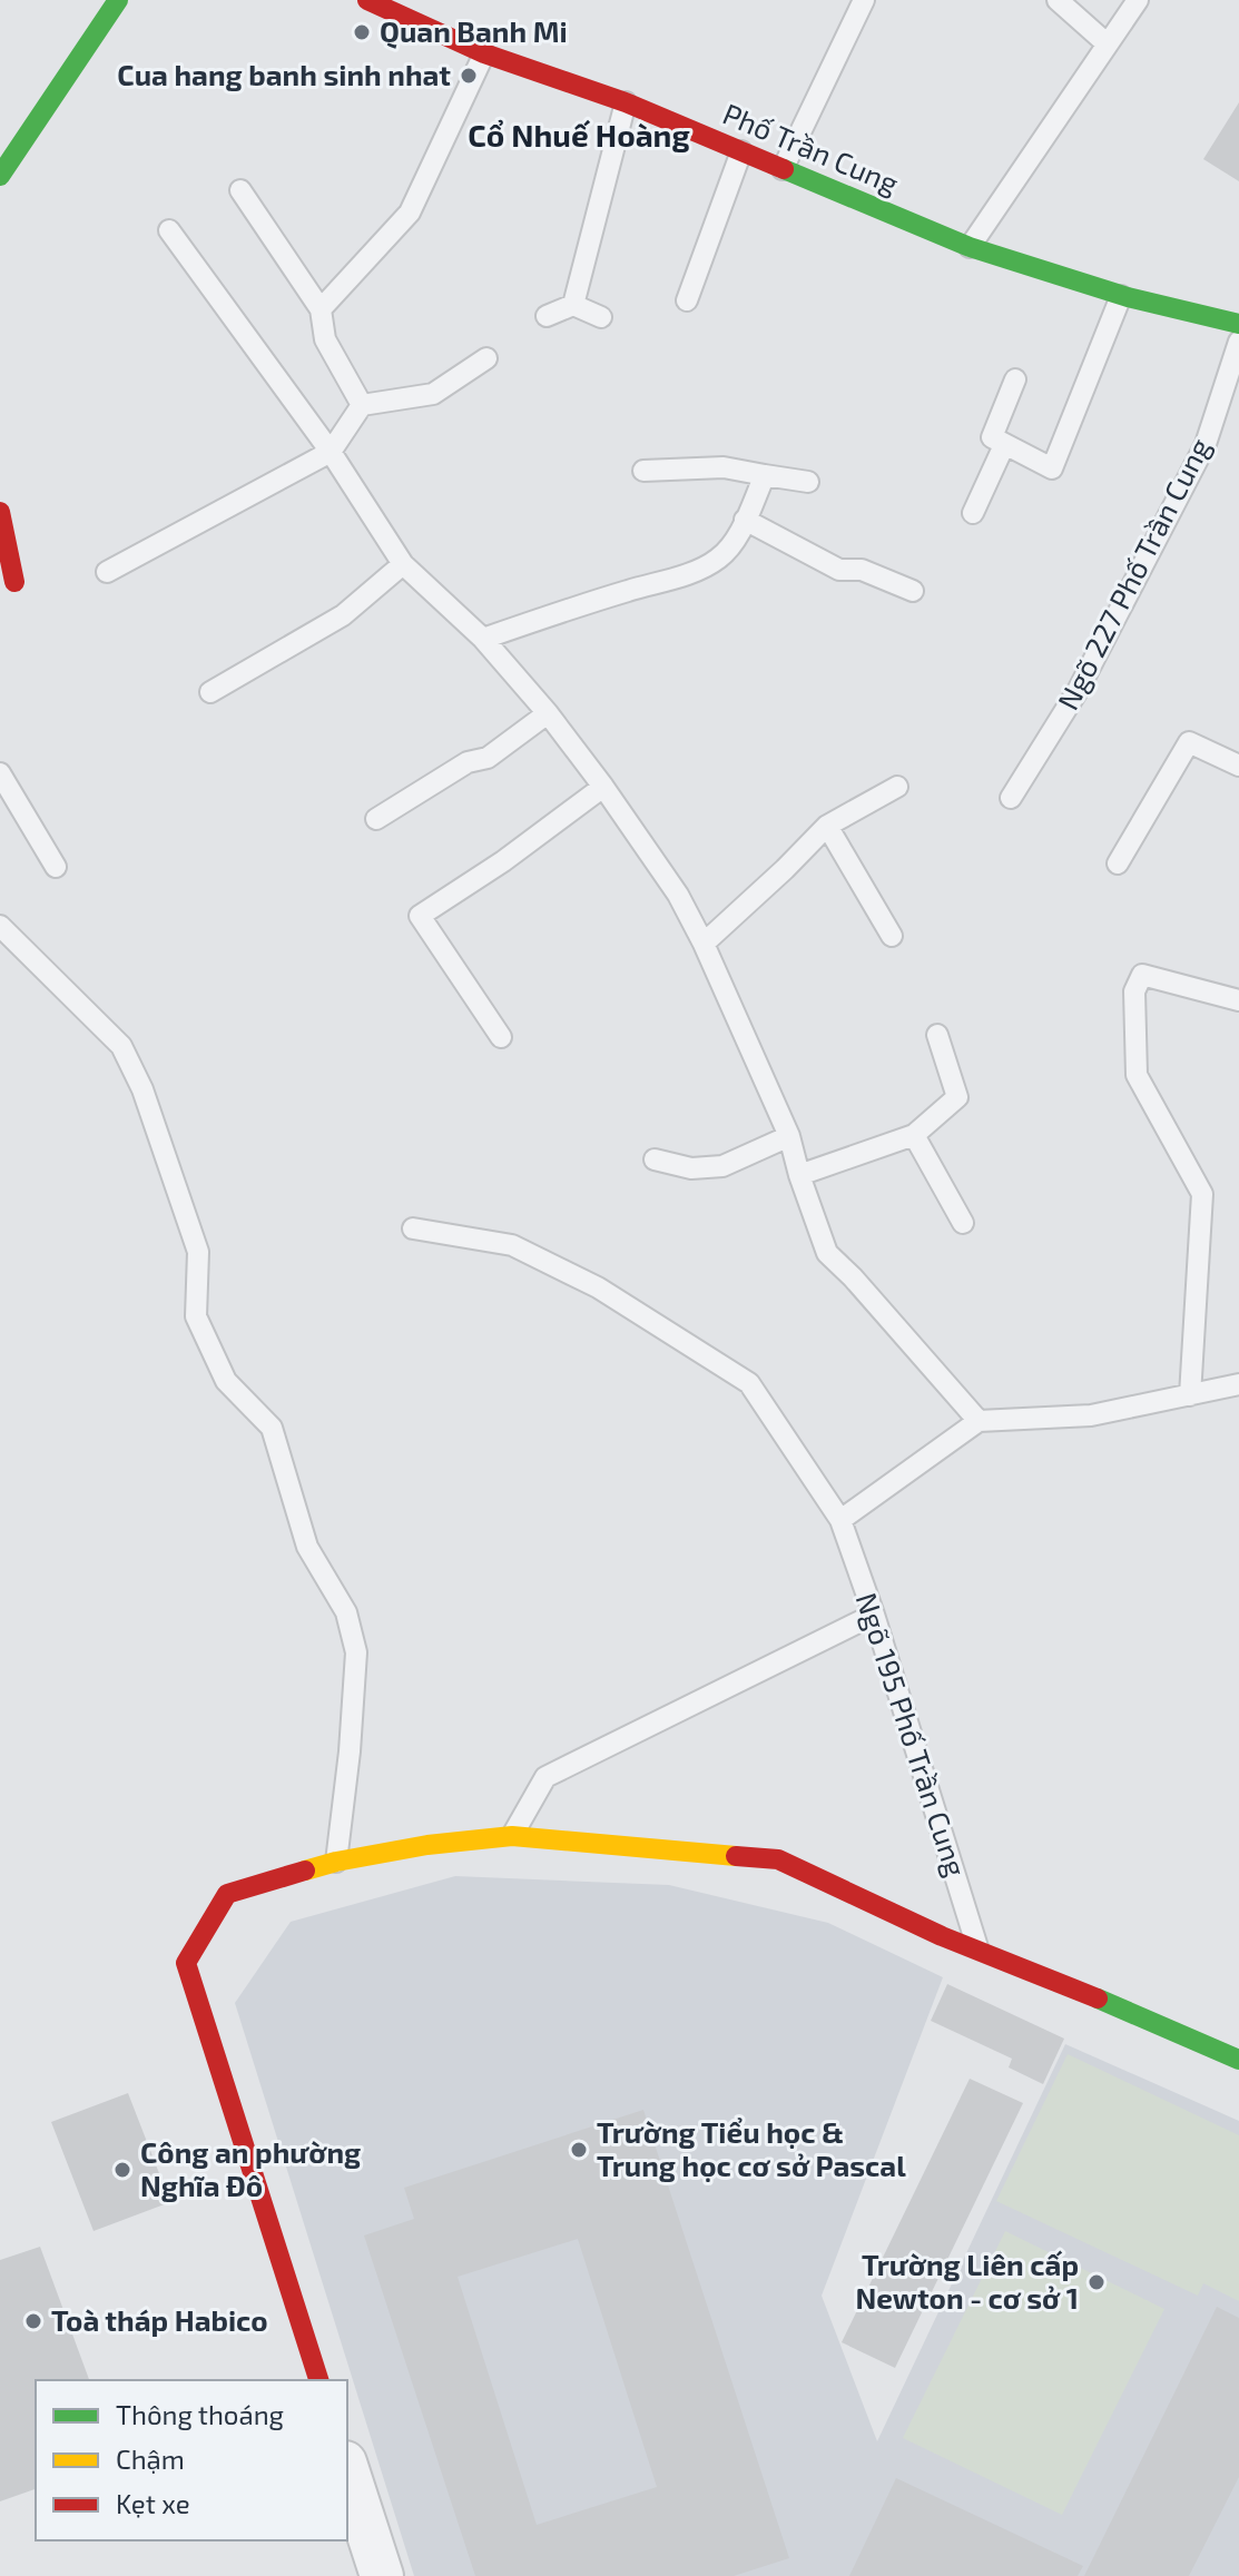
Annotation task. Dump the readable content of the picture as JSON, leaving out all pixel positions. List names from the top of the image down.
{
  "streets": {
    "street": ["Phố Trần Cung"],
    "lane": ["Ngõ 227 Phố Trần Cung", "Ngõ 195 Phố Trần Cung"]
  },
  "districts": ["Cổ Nhuế Hoàng"],
  "places": [
    "Quan Banh Mi",
    "Cua hang banh sinh nhat",
    "Trường Tiểu học & Trung học cơ sở Pascal",
    "Công an phường Nghĩa Đô",
    "Trường Liên cấp Newton - cơ sở 1",
    "Toà tháp Habico"
  ],
  "legend": ["Thông thoáng", "Chậm", "Kẹt xe"]
}
